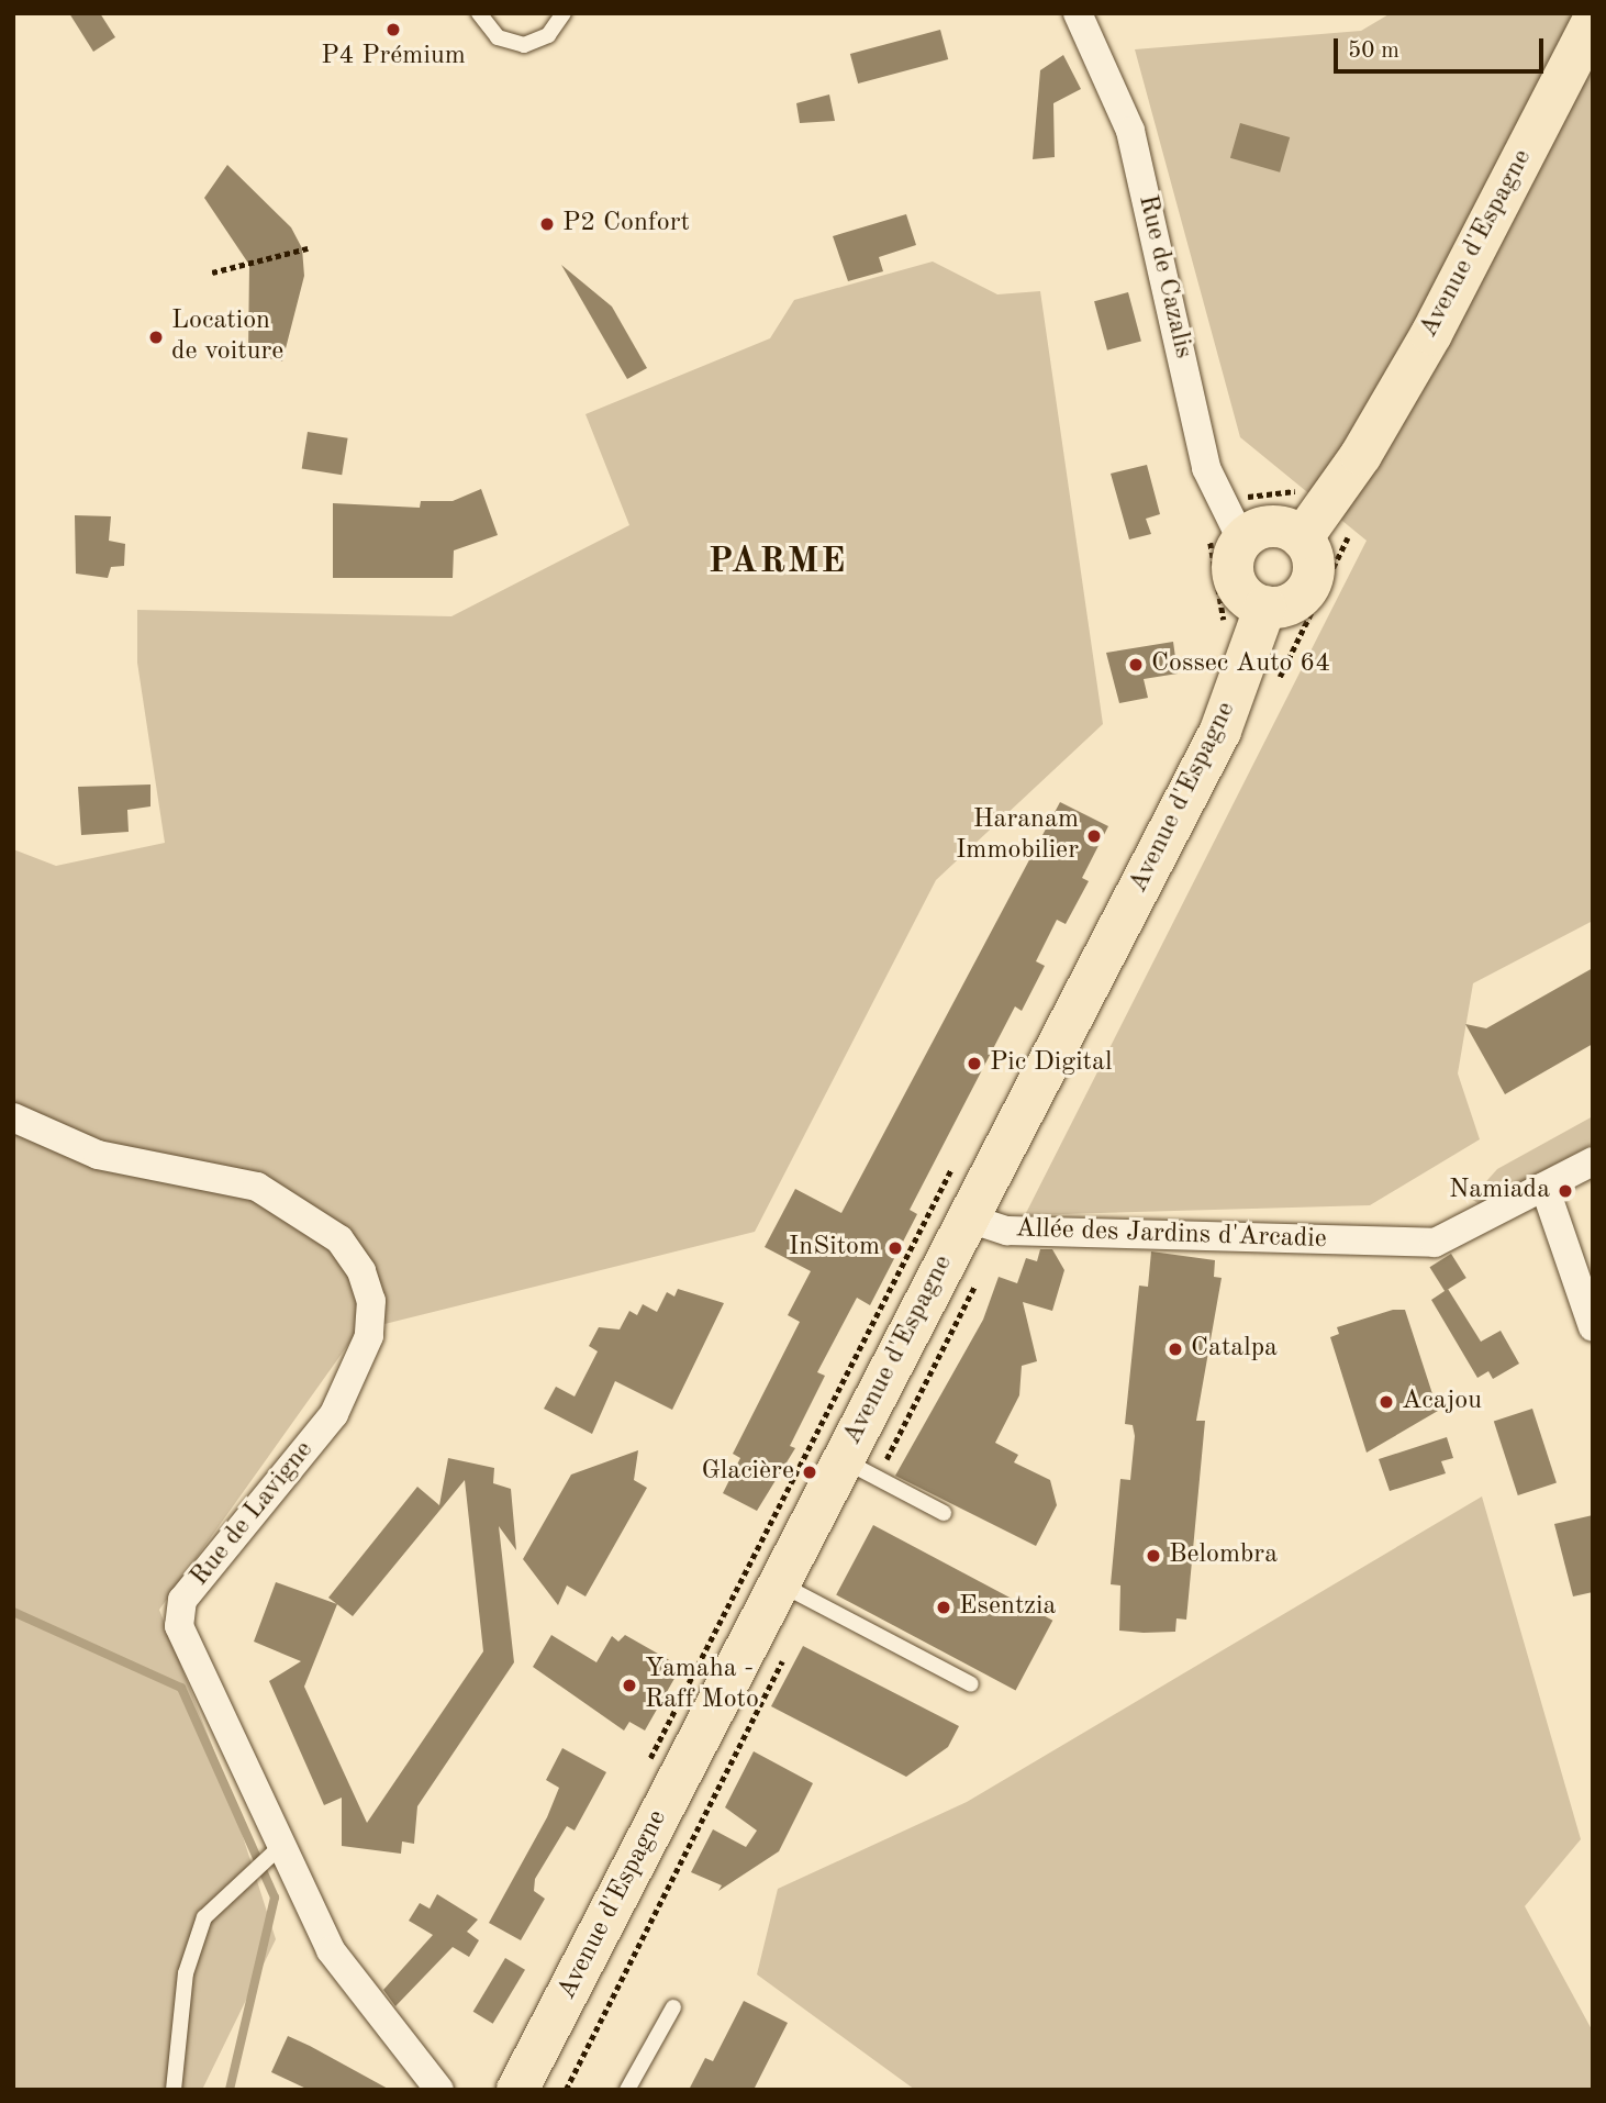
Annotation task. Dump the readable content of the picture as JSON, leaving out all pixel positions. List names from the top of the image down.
{
  "streets": {
    "main road": ["Avenue d'Espagne"],
    "street": ["Rue de Cazalis", "Allée des Jardins d'Arcadie", "Rue de Lavigne"]
  },
  "crossings": [
    ["Avenue d'Espagne", "Rue de Cazalis"],
    ["Avenue d'Espagne", "Allée des Jardins d'Arcadie"]
  ],
  "districts": ["PARME"],
  "places": [
    "P4 Prémium",
    "P2 Confort",
    "Location de voiture",
    "Cossec Auto 64",
    "Haranam Immobilier",
    "Pic Digital",
    "Namiada",
    "InSitom",
    "Catalpa",
    "Acajou",
    "Glacière",
    "Belombra",
    "Esentzia",
    "Yamaha - Raff Moto"
  ],
  "scale_bar": "50 m"
}
